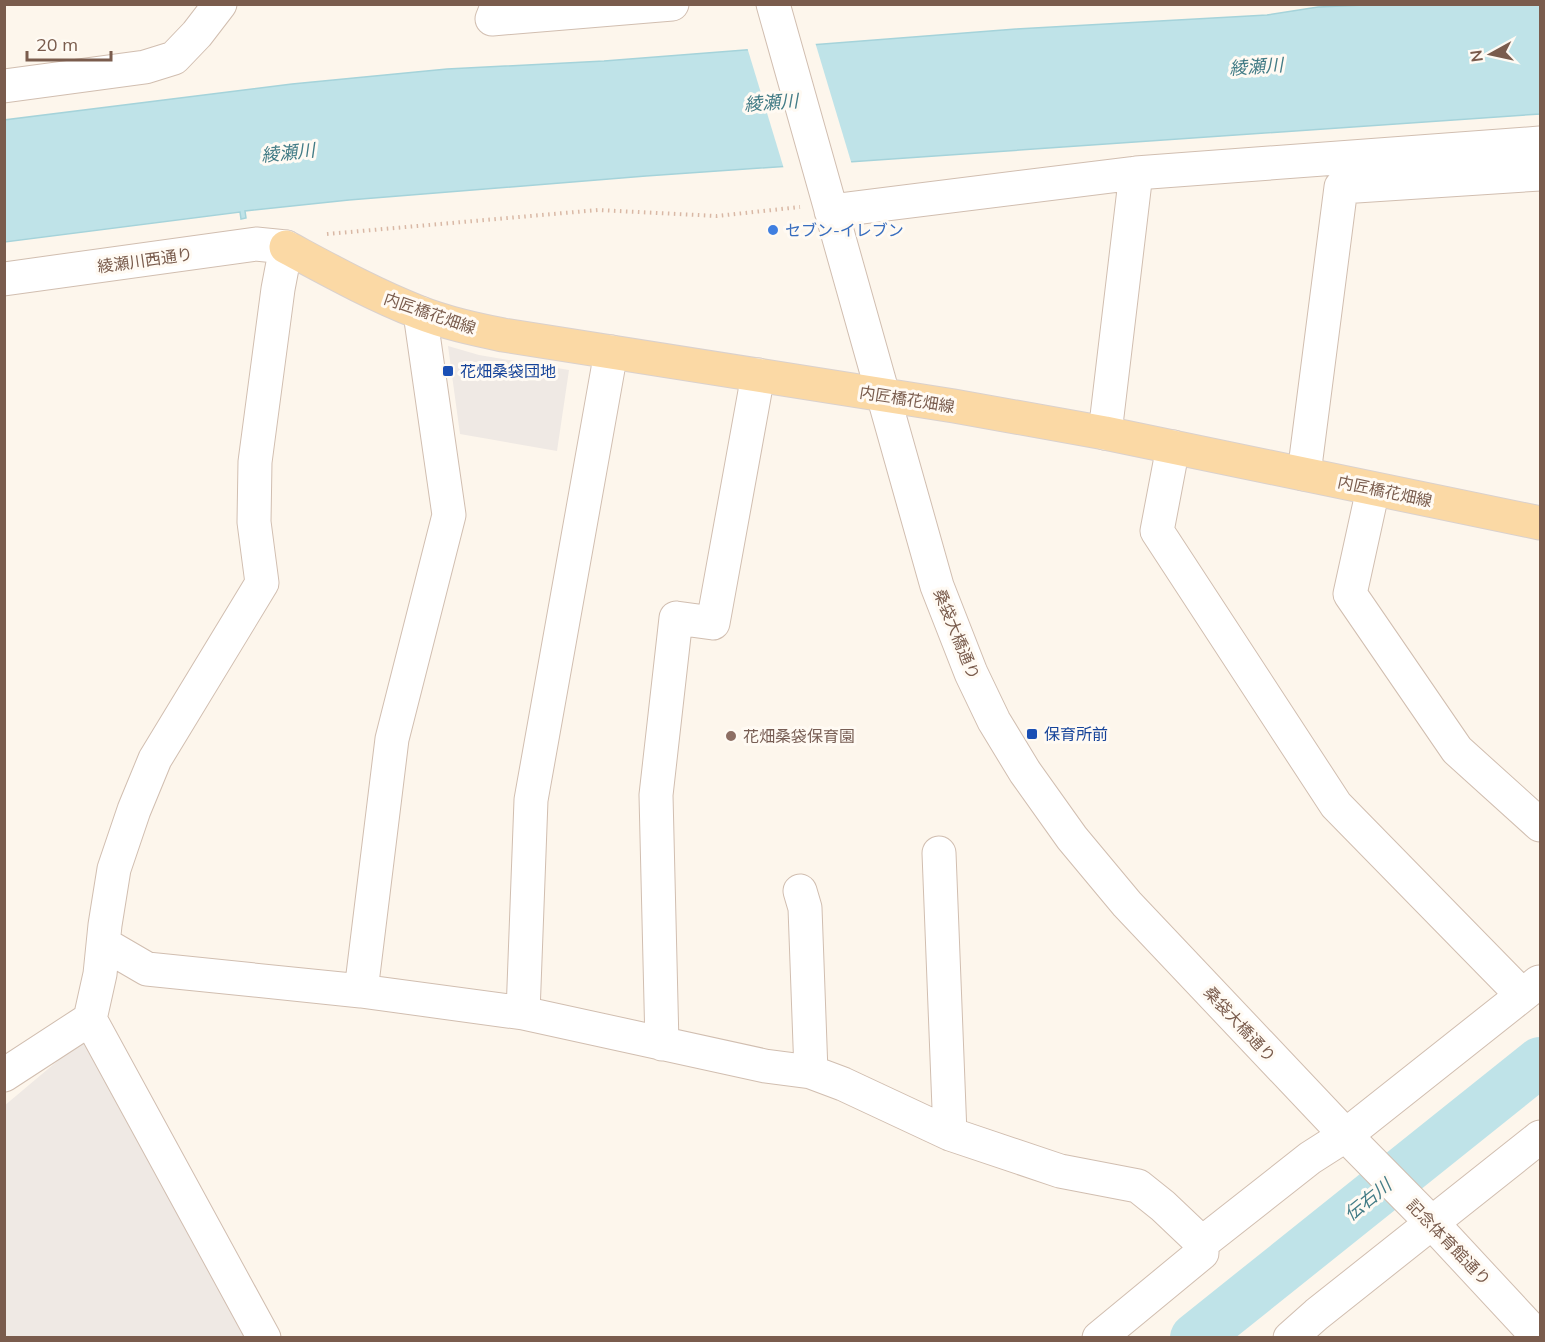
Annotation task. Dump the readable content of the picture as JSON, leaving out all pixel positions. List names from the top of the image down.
{
  "streets": {
    "main road": ["内匠橋花畑線"],
    "street": ["綾瀬川西通り", "桑袋大橋通り", "記念体育館通り"]
  },
  "crossings": [
    ["綾瀬川西通り", "内匠橋花畑線"],
    ["内匠橋花畑線", "桑袋大橋通り"],
    ["桑袋大橋通り", "記念体育館通り"]
  ],
  "water": ["綾瀬川", "伝右川"],
  "places": {
    "other": ["セブン-イレブン", "花畑桑袋保育園"],
    "transit": ["花畑桑袋団地", "保育所前"]
  },
  "scale_bar": "20 m",
  "north": "left"
}
